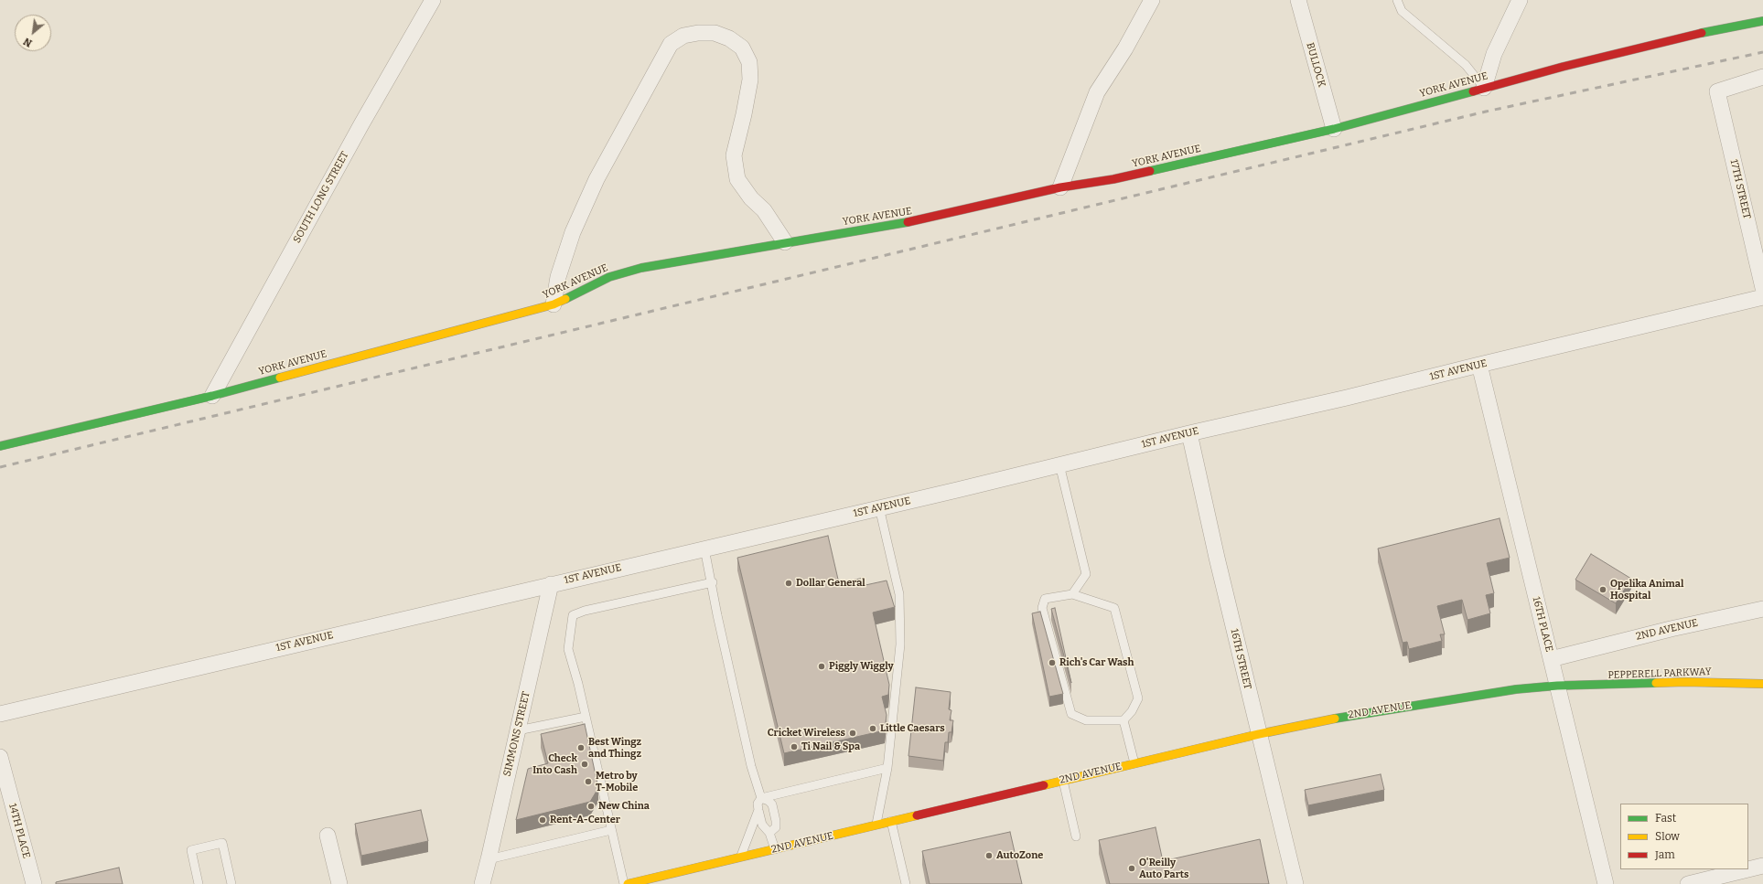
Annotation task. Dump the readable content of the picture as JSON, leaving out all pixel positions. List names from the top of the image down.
{
  "streets": {
    "street": [
      "BULLOCK",
      "YORK AVENUE",
      "17TH STREET",
      "SOUTH LONG STREET",
      "1ST AVENUE",
      "16TH PLACE",
      "2ND AVENUE",
      "16TH STREET",
      "PEPPERELL PARKWAY",
      "SIMMONS STREET",
      "14TH PLACE"
    ]
  },
  "crossings": [
    ["BULLOCK", "YORK AVENUE"],
    ["YORK AVENUE", "SOUTH LONG STREET"],
    ["1ST AVENUE", "16TH PLACE"],
    ["1ST AVENUE", "16TH STREET"],
    ["1ST AVENUE", "SIMMONS STREET"],
    ["16TH PLACE", "2ND AVENUE"],
    ["16TH PLACE", "PEPPERELL PARKWAY"],
    ["2ND AVENUE", "16TH STREET"],
    ["2ND AVENUE", "PEPPERELL PARKWAY"]
  ],
  "places": [
    "Dollar General",
    "Opelika Animal Hospital",
    "Rich's Car Wash",
    "Piggly Wiggly",
    "Little Caesars",
    "Cricket Wireless",
    "Ti Nail & Spa",
    "Best Wingz and Thingz",
    "Check Into Cash",
    "Metro by T-Mobile",
    "New China",
    "Rent-A-Center",
    "AutoZone",
    "O'Reilly Auto Parts"
  ],
  "legend": ["Fast", "Slow", "Jam"],
  "north": "bottom left"
}
